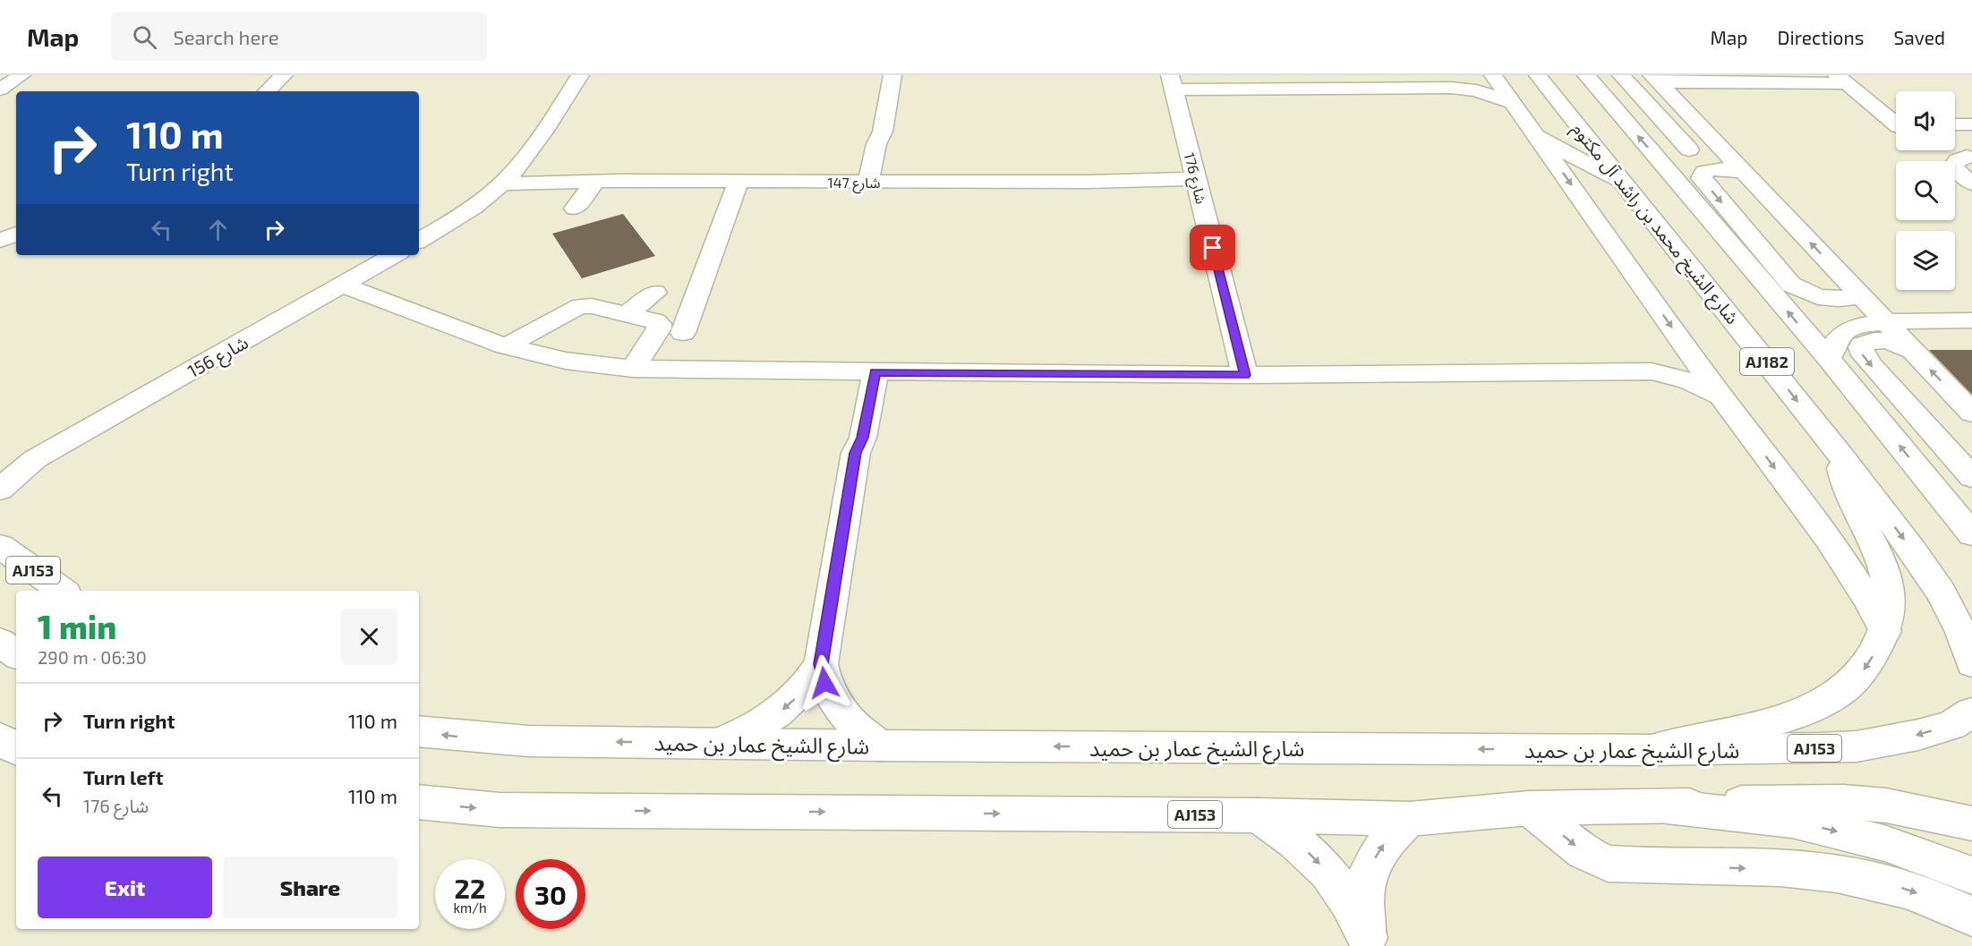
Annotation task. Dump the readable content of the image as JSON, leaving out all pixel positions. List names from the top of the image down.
{
  "streets": {
    "main road": [
      "شارع 176",
      "شارع 147",
      "شارع الشيخ محمد بن راشد آل مكتوم",
      "شارع 156",
      "AJ182",
      "AJ153",
      "شارع الشيخ عمار بن حميد"
    ]
  },
  "crossings": [
    ["شارع 176", "شارع 147"]
  ],
  "page": {
    "header": "Map",
    "search": "Search here",
    "nav": ["Map", "Directions", "Saved"],
    "turn": ["110 m", "Turn right"],
    "heading": ["1 min", "290 m · 06:30"],
    "list": [
      {
        "name": "Turn right",
        "value": "110 m"
      },
      {
        "name": "Turn left",
        "note": "شارع 176",
        "value": "110 m"
      }
    ],
    "buttons": ["Exit", "Share"],
    "speed": "22 km/h",
    "limit": "30"
  }
}
